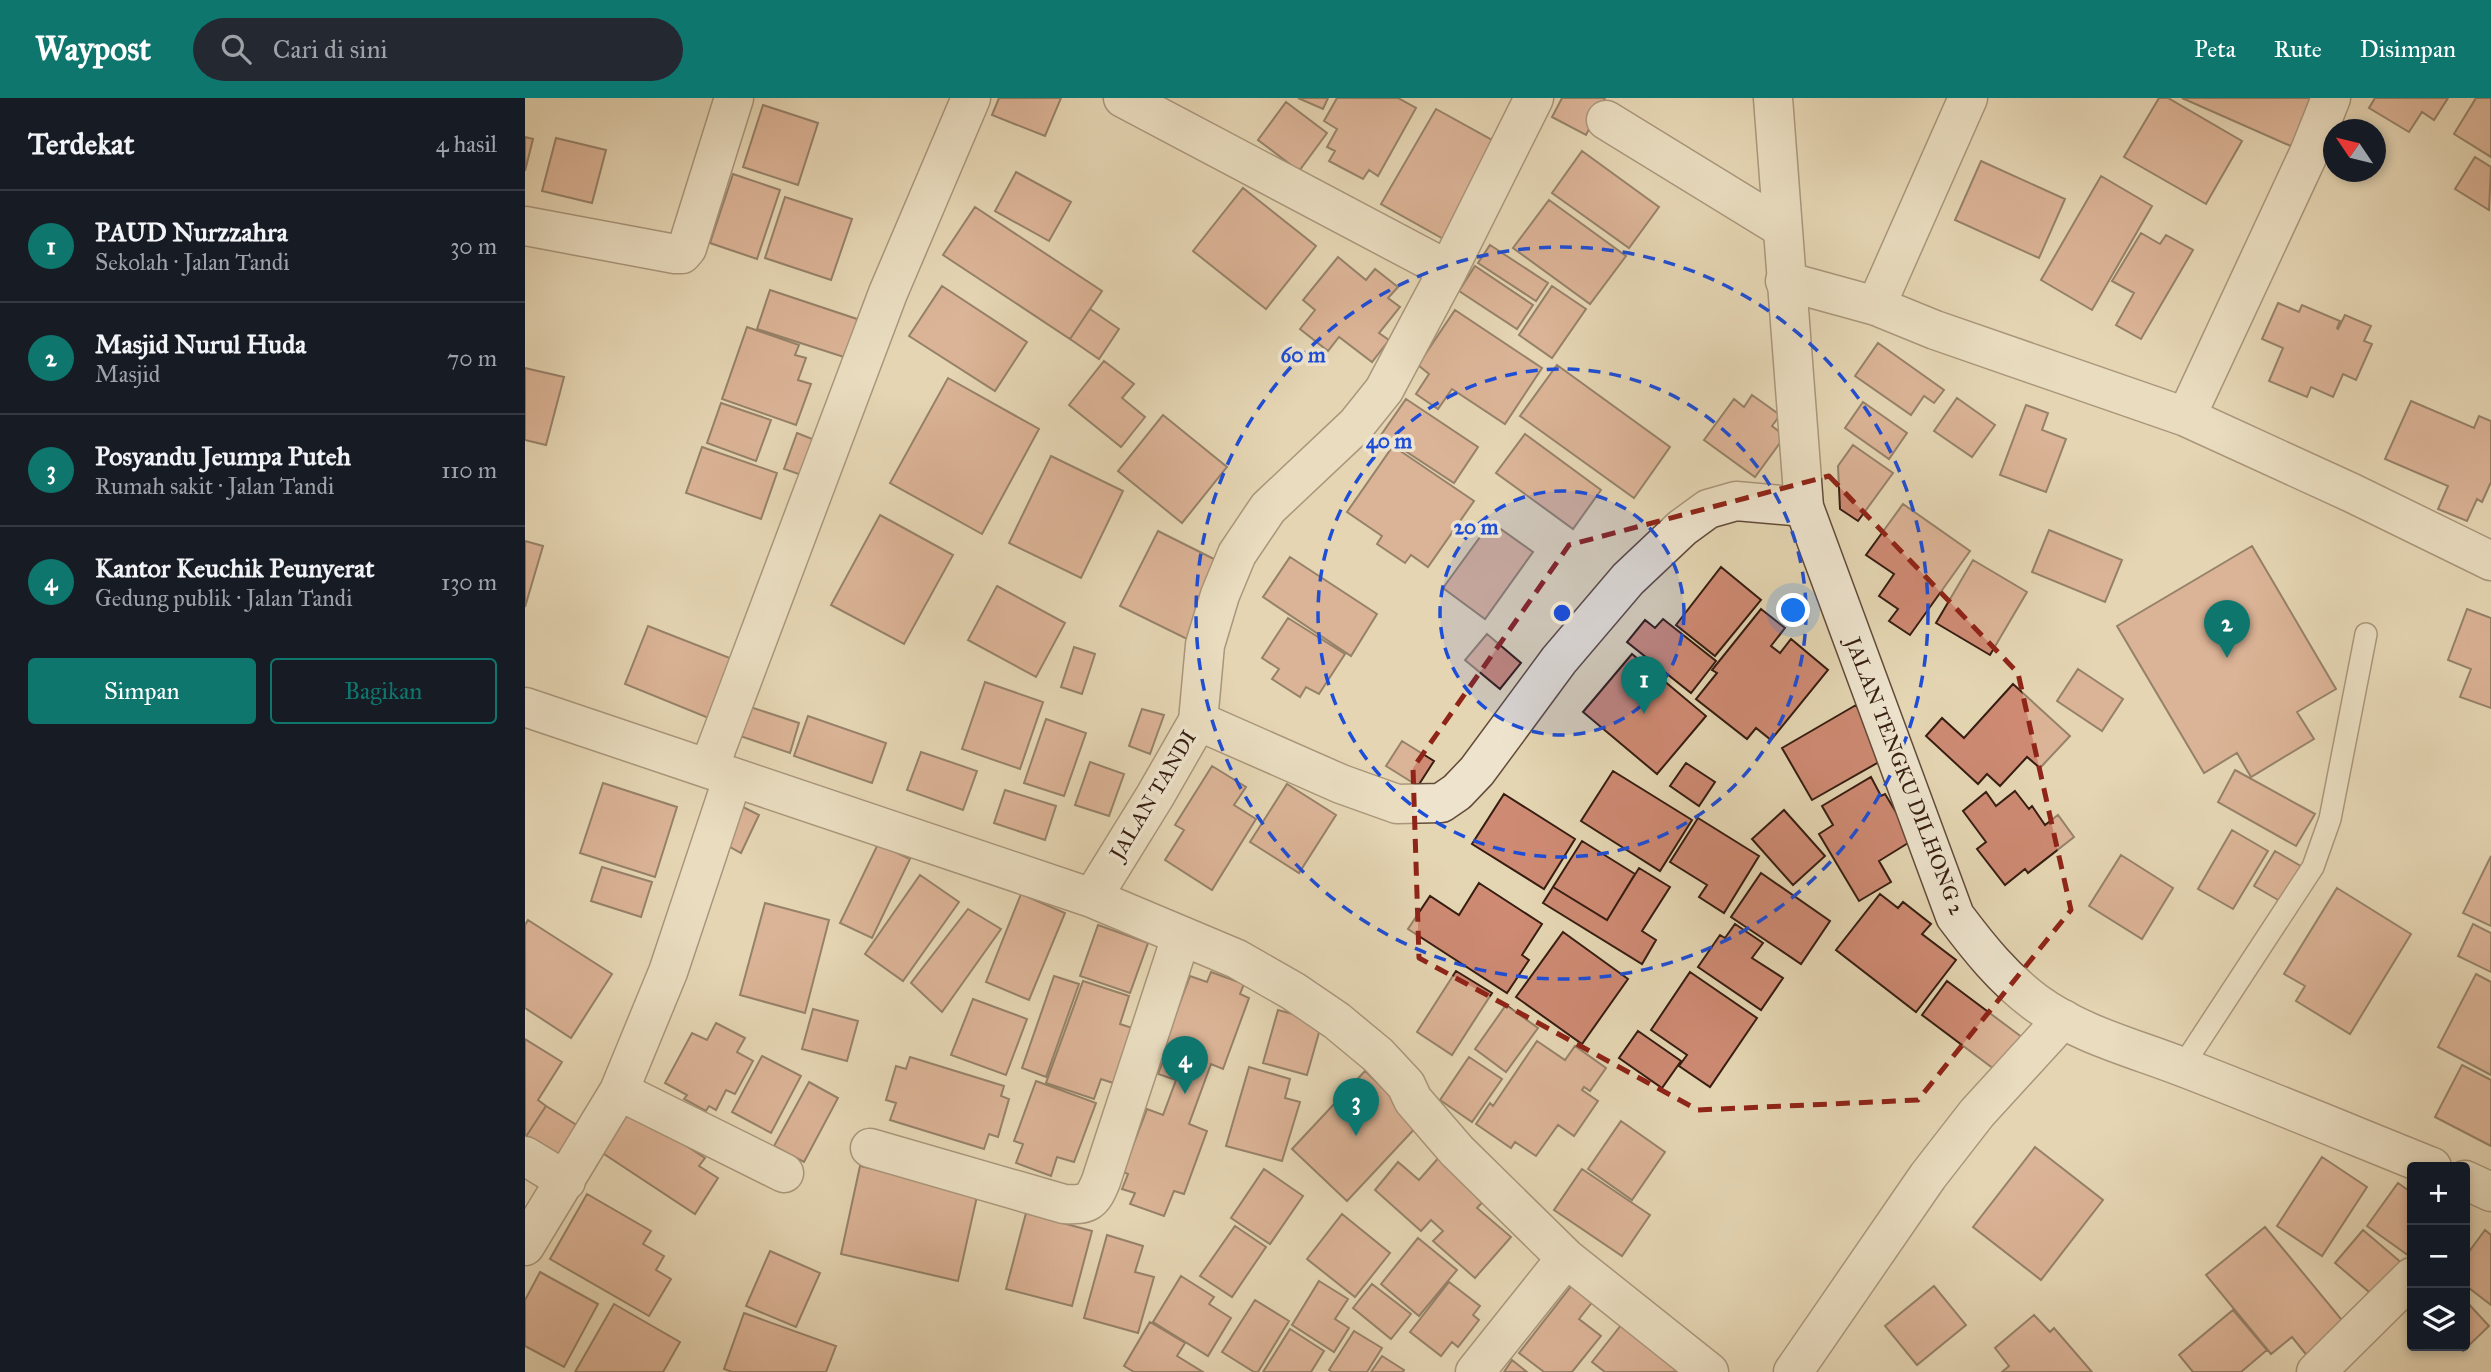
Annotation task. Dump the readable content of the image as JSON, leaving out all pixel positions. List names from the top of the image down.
{
  "streets": {
    "street": ["JALAN TENGKU DILHONG 2", "JALAN TANDI"]
  },
  "crossings": [
    ["JALAN TENGKU DILHONG 2", "JALAN TANDI"]
  ],
  "north": "top left",
  "page": {
    "header": "Waypost",
    "search": "Cari di sini",
    "nav": ["Peta", "Rute", "Disimpan"],
    "heading": ["Terdekat", "4 hasil"],
    "list": [
      {
        "mark": "1",
        "name": "PAUD Nurzzahra",
        "note": "Sekolah · Jalan Tandi",
        "value": "30 m"
      },
      {
        "mark": "2",
        "name": "Masjid Nurul Huda",
        "note": "Masjid",
        "value": "70 m"
      },
      {
        "mark": "3",
        "name": "Posyandu Jeumpa Puteh",
        "note": "Rumah sakit · Jalan Tandi",
        "value": "110 m"
      },
      {
        "mark": "4",
        "name": "Kantor Keuchik Peunyerat",
        "note": "Gedung publik · Jalan Tandi",
        "value": "130 m"
      }
    ],
    "pins": [
      "2",
      "1",
      "4",
      "3"
    ],
    "buttons": ["Simpan", "Bagikan"],
    "map_buttons": ["+", "−"]
  },
  "rings": ["60 m", "40 m", "20 m"]
}
